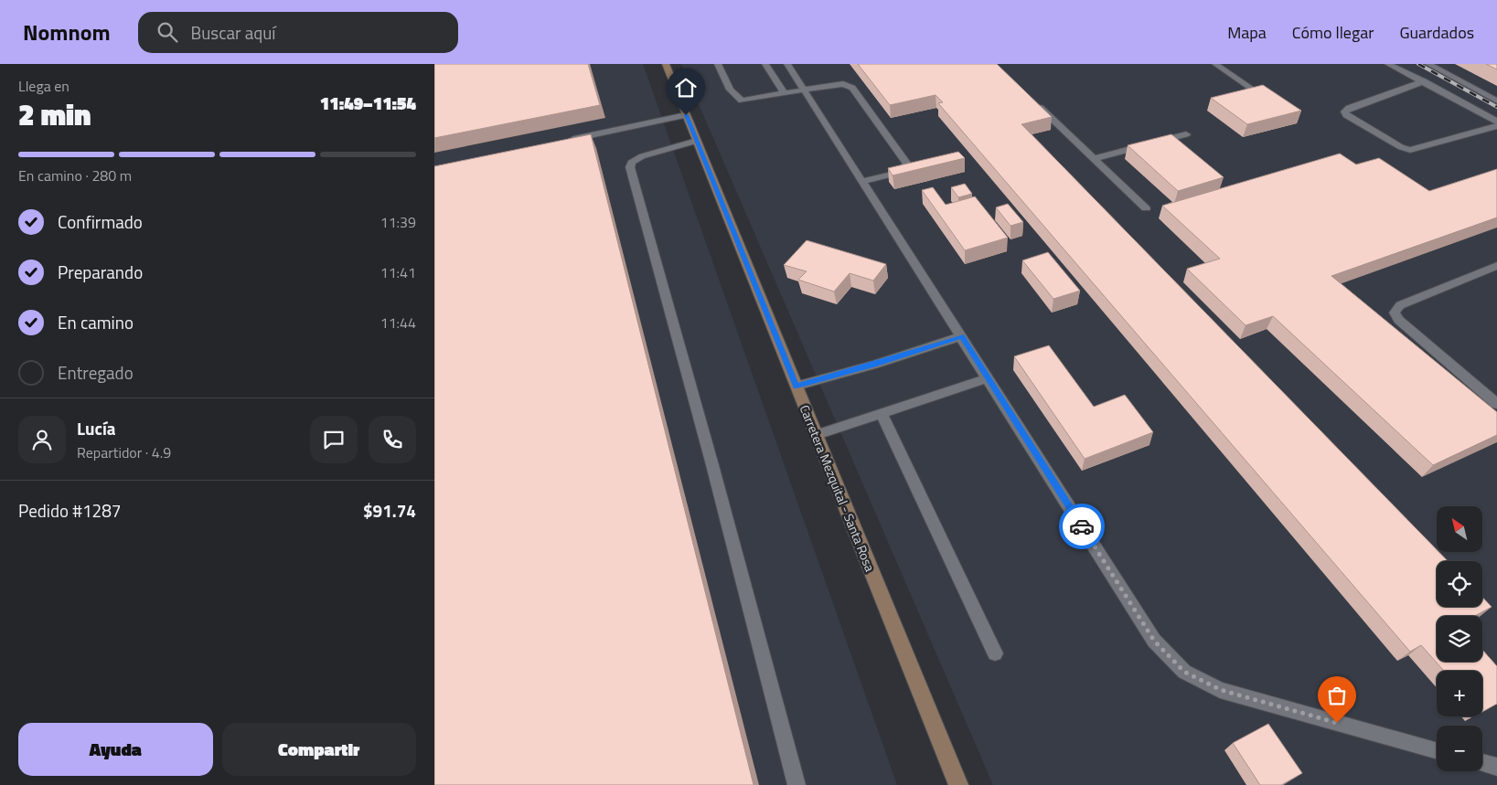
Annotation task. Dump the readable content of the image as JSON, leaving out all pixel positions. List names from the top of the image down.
{
  "streets": {
    "main road": ["Carretera Mezquital - Santa Rosa"]
  },
  "north": "top left",
  "page": {
    "header": "Nomnom",
    "search": "Buscar aquí",
    "nav": ["Mapa", "Cómo llegar", "Guardados"],
    "heading": ["2 min", "Llega en", "11:49–11:54"],
    "panel": [
      "Lucía",
      "Repartidor · 4.9",
      "Pedido #1287",
      "$91.74"
    ],
    "bar": "En camino · 280 m",
    "list": [
      ["Confirmado", "11:39"],
      ["Preparando", "11:41"],
      ["En camino", "11:44"],
      "Entregado"
    ],
    "map_buttons": ["+", "−"],
    "buttons": ["Ayuda", "Compartir"]
  }
}
